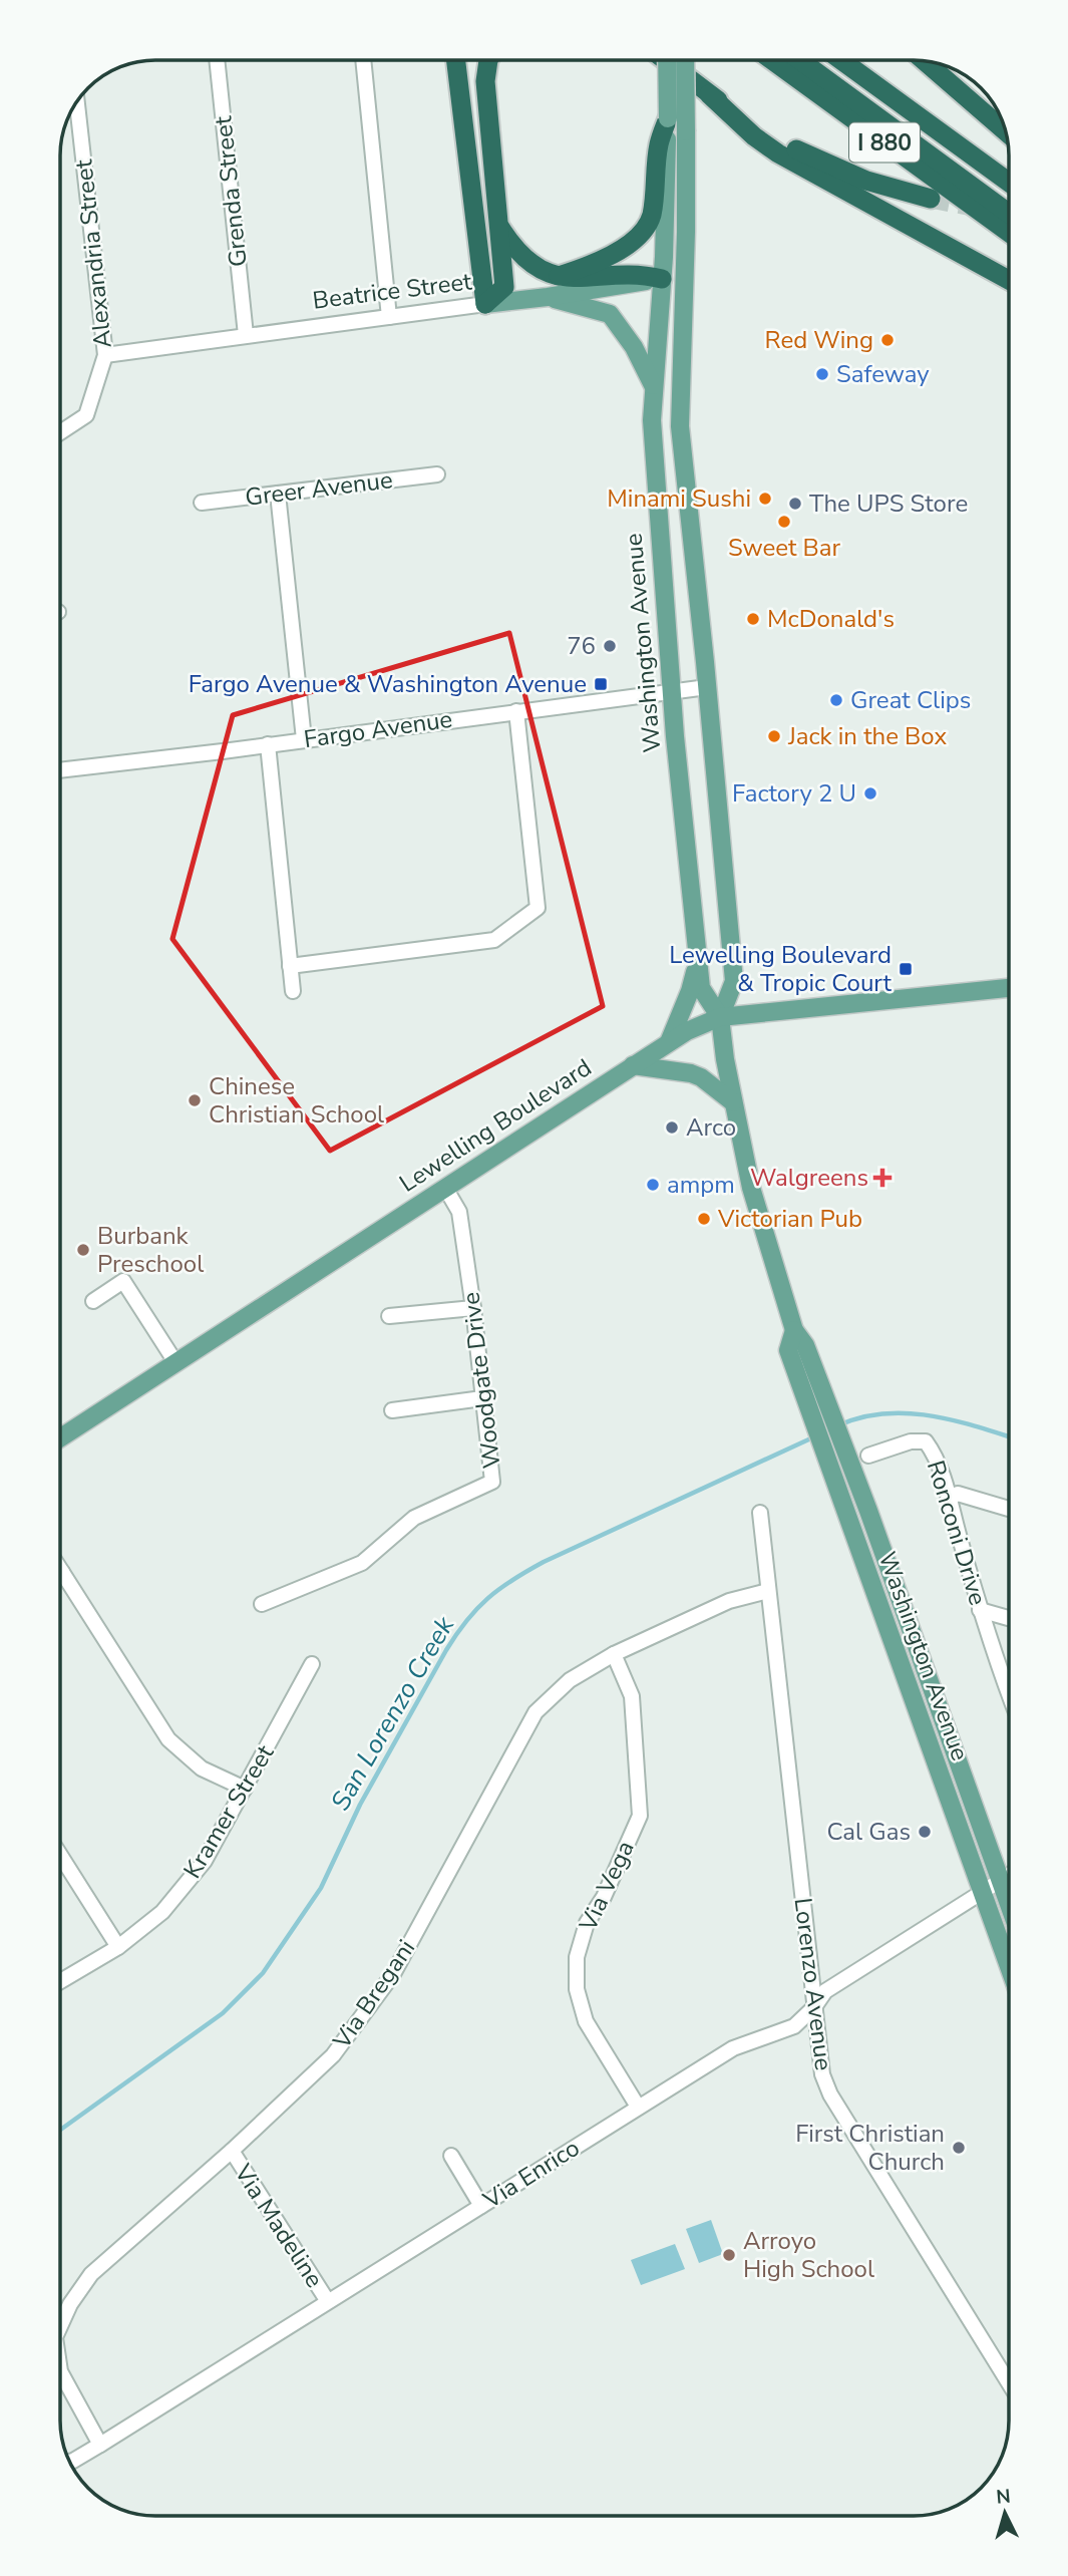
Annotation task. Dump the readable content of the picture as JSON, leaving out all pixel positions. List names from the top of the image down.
{
  "streets": {
    "highway": ["I 880"],
    "main road": ["Beatrice Street", "Washington Avenue", "Lewelling Boulevard"],
    "street": [
      "Grenda Street",
      "Alexandria Street",
      "Greer Avenue",
      "Fargo Avenue",
      "Woodgate Drive",
      "Ronconi Drive",
      "Kramer Street",
      "Via Vega",
      "Lorenzo Avenue",
      "Via Bregani",
      "Via Enrico",
      "Via Madeline"
    ]
  },
  "crossings": [
    ["Grenda Street", "Beatrice Street"],
    ["Alexandria Street", "Beatrice Street"],
    ["Beatrice Street", "Washington Avenue"],
    ["Washington Avenue", "Fargo Avenue"],
    ["Washington Avenue", "Lewelling Boulevard"],
    ["Washington Avenue", "Via Enrico"],
    ["Lewelling Boulevard", "Woodgate Drive"],
    ["Via Vega", "Via Bregani"],
    ["Via Vega", "Via Enrico"],
    ["Lorenzo Avenue", "Via Bregani"],
    ["Lorenzo Avenue", "Via Enrico"],
    ["Via Bregani", "Via Enrico"],
    ["Via Bregani", "Via Madeline"],
    ["Via Enrico", "Via Madeline"]
  ],
  "water": ["San Lorenzo Creek"],
  "places": {
    "other": [
      "Red Wing",
      "Safeway",
      "Minami Sushi",
      "The UPS Store",
      "Sweet Bar",
      "McDonald's",
      "76",
      "Great Clips",
      "Jack in the Box",
      "Factory 2 U",
      "Chinese Christian School",
      "Arco",
      "ampm",
      "Victorian Pub",
      "Burbank Preschool",
      "Cal Gas",
      "First Christian Church",
      "Arroyo High School"
    ],
    "transit": ["Fargo Avenue & Washington Avenue", "Lewelling Boulevard & Tropic Court"],
    "health": ["Walgreens"]
  },
  "north": "top"
}
